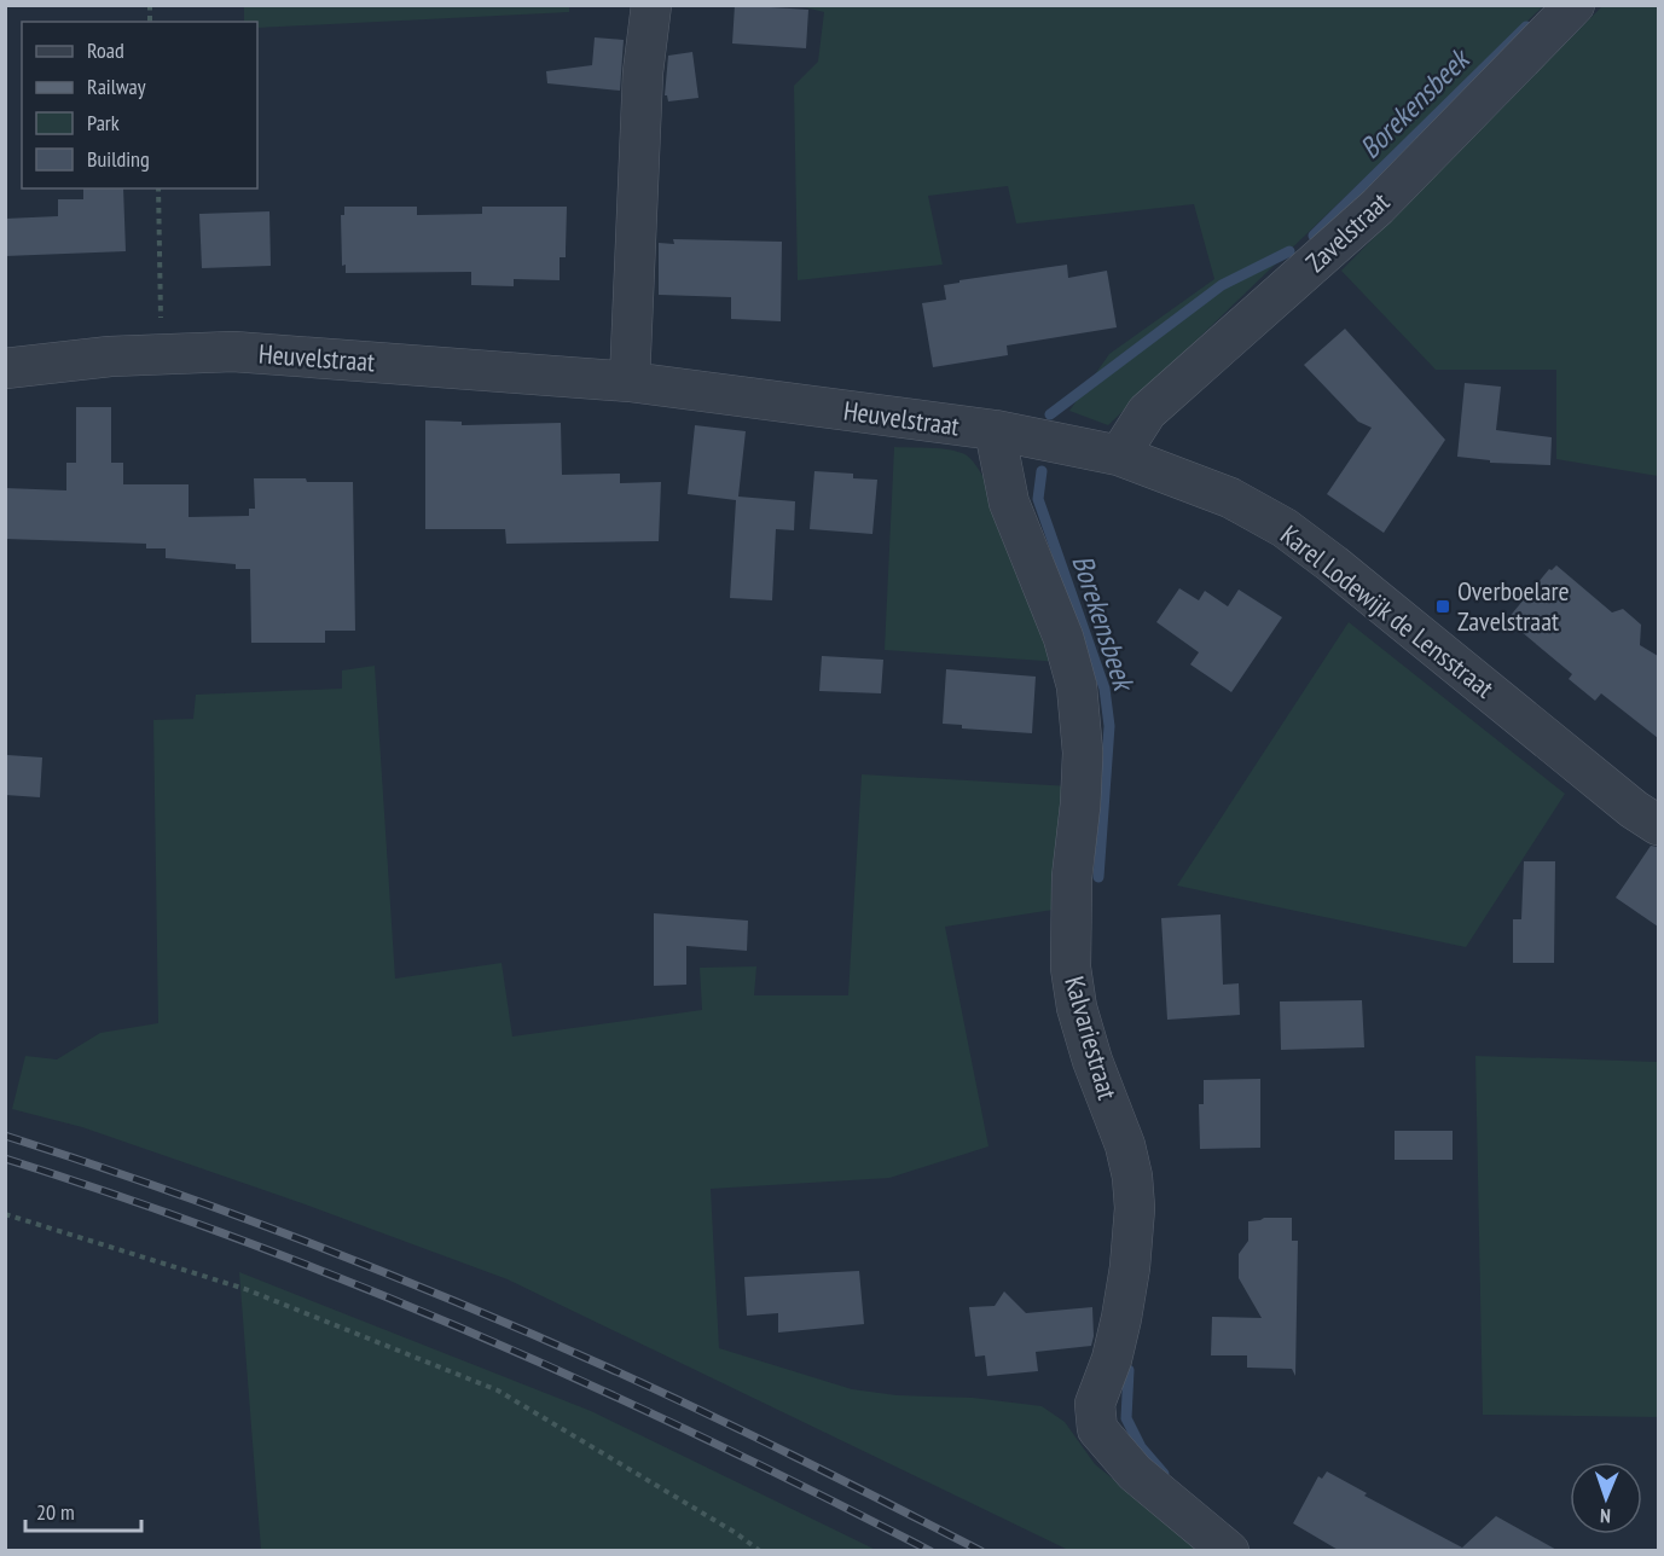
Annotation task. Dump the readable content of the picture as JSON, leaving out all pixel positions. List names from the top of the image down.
{
  "streets": {
    "street": [
      "Zavelstraat",
      "Heuvelstraat",
      "Karel Lodewijk de Lensstraat",
      "Kalvariestraat"
    ]
  },
  "crossings": [
    ["Zavelstraat", "Karel Lodewijk de Lensstraat"],
    ["Heuvelstraat", "Karel Lodewijk de Lensstraat"],
    ["Heuvelstraat", "Kalvariestraat"]
  ],
  "water": ["Borekensbeek"],
  "places": {
    "transit": ["Overboelare Zavelstraat"]
  },
  "legend": [
    "Road",
    "Railway",
    "Park",
    "Building"
  ],
  "scale_bar": "20 m",
  "north": "bottom"
}
